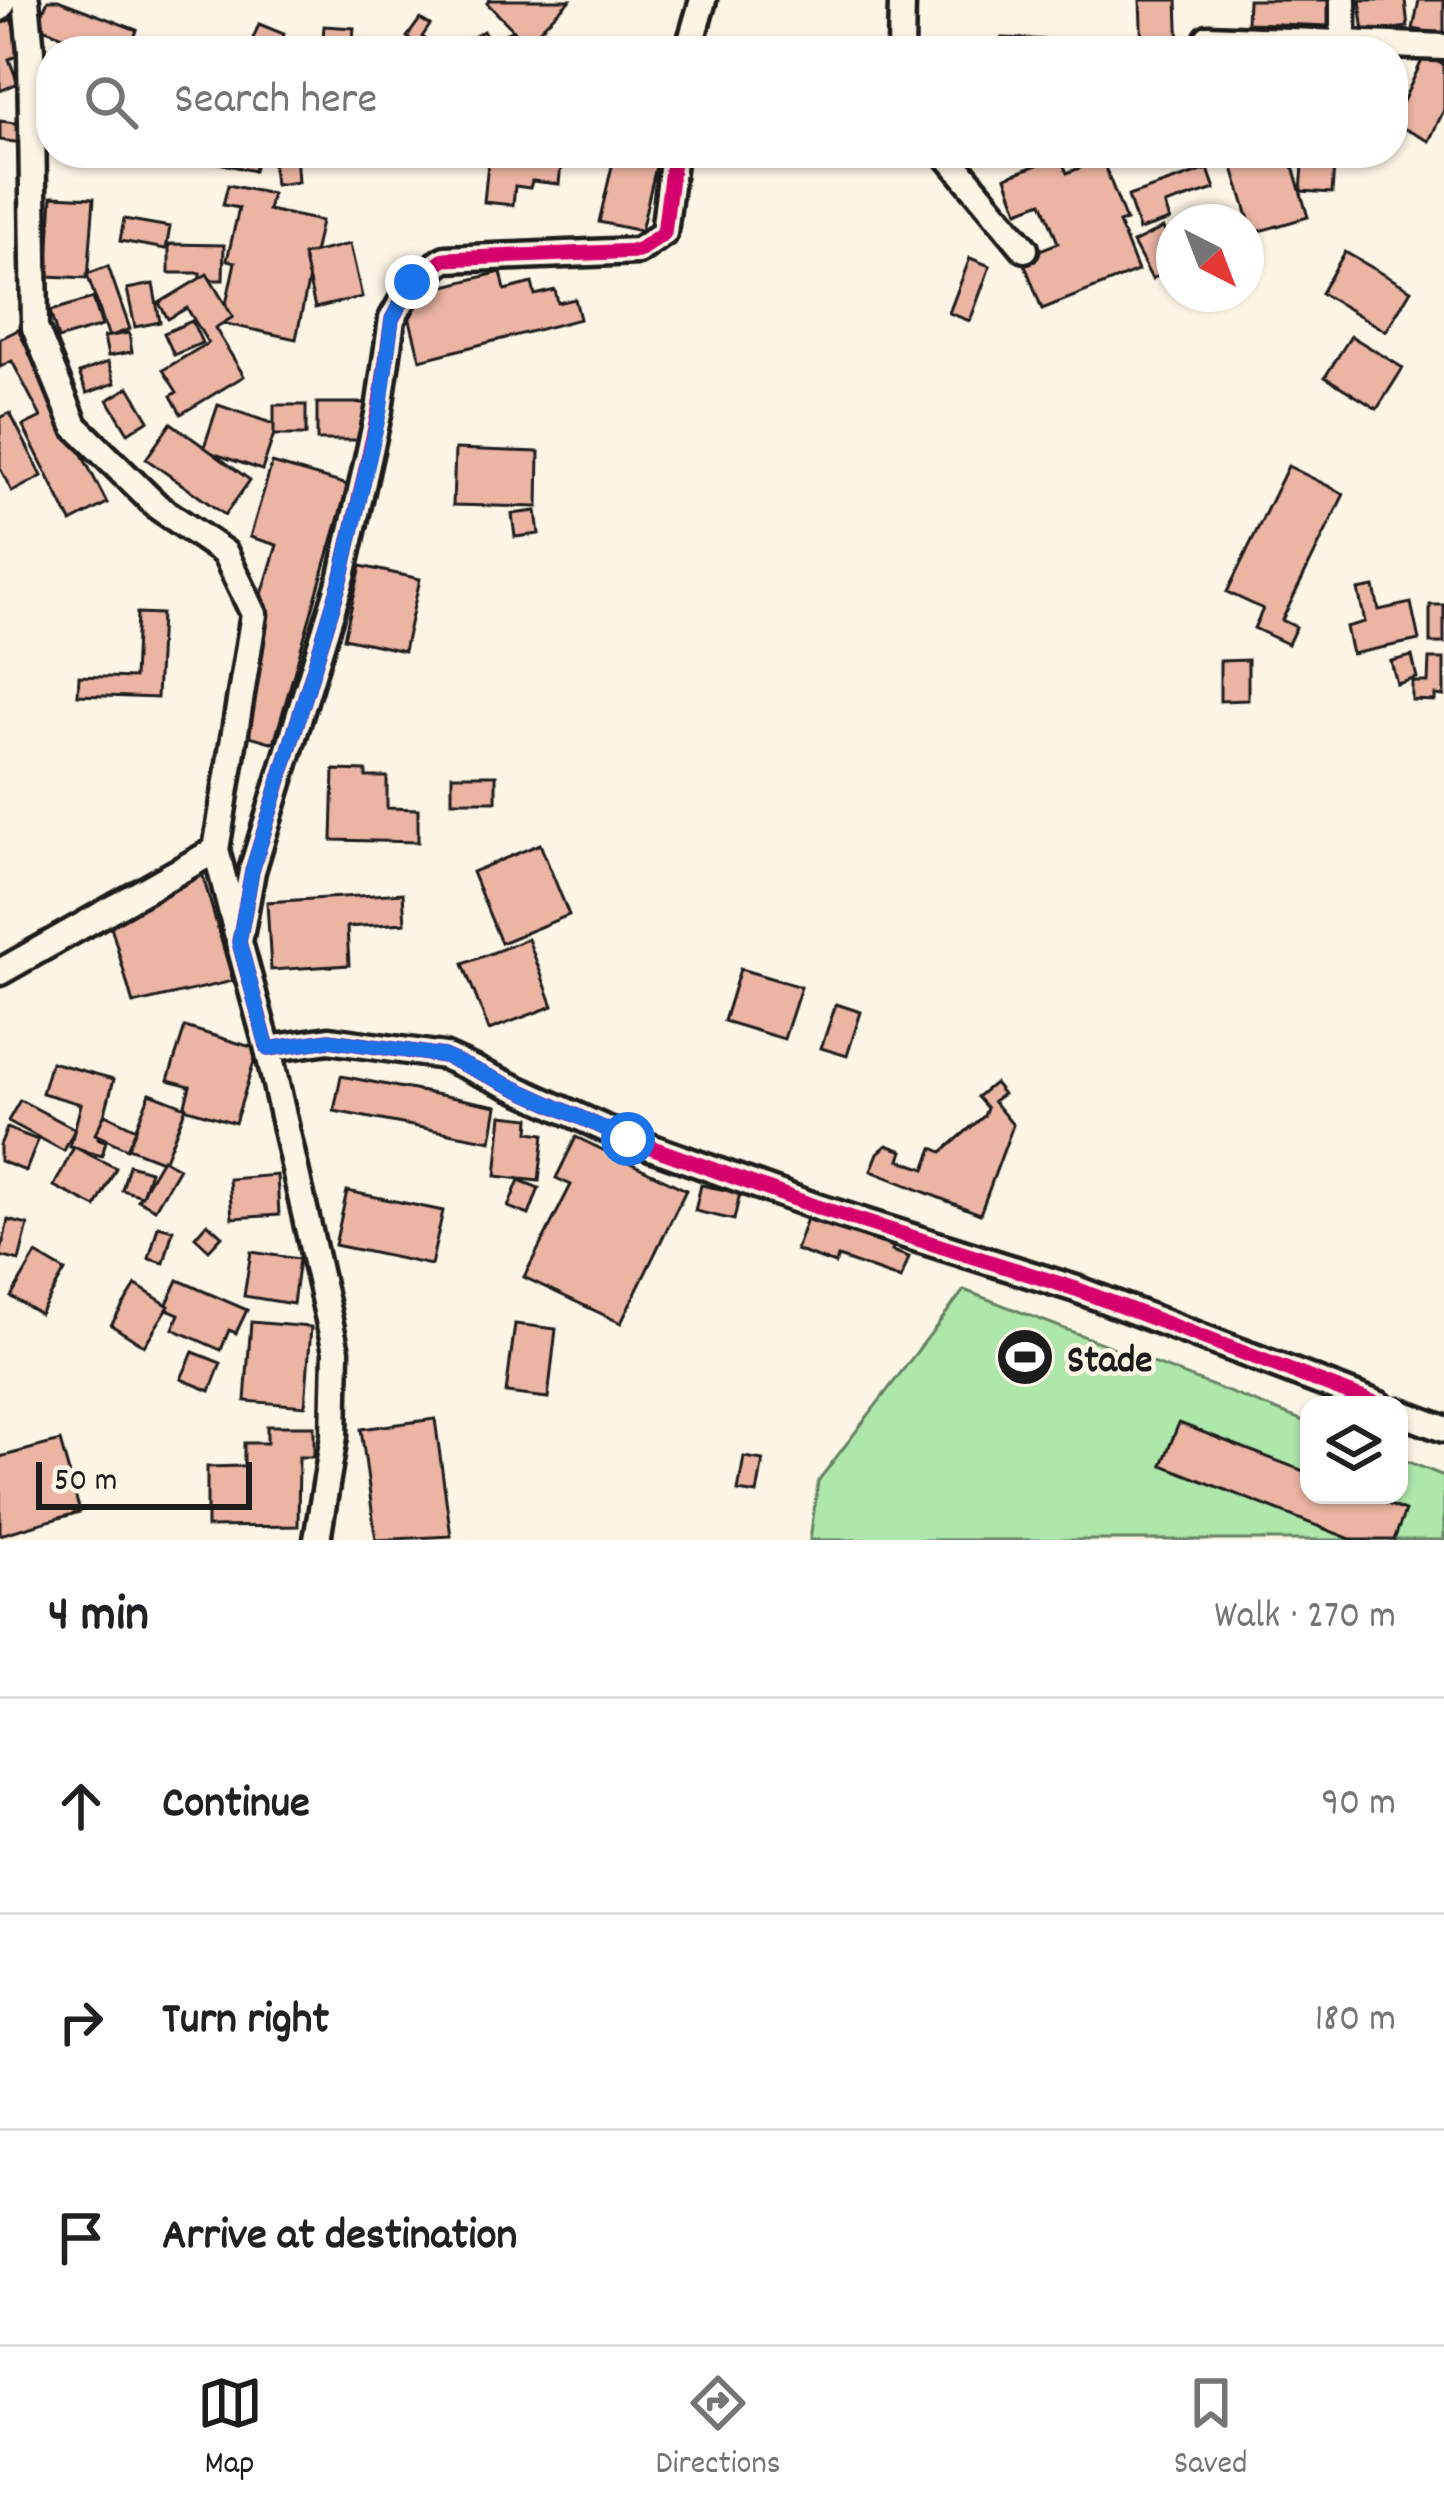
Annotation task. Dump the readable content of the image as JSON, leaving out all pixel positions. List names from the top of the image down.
{
  "places": {
    "sports": ["Stade"]
  },
  "scale_bar": "50 m",
  "north": "bottom right",
  "page": {
    "search": "Search here",
    "scale": "50 m",
    "heading": ["4 min", "Walk · 270 m"],
    "list": [
      ["Continue", "90 m"],
      ["Turn right", "180 m"],
      "Arrive at destination"
    ],
    "nav": ["Map", "Directions", "Saved"]
  }
}
